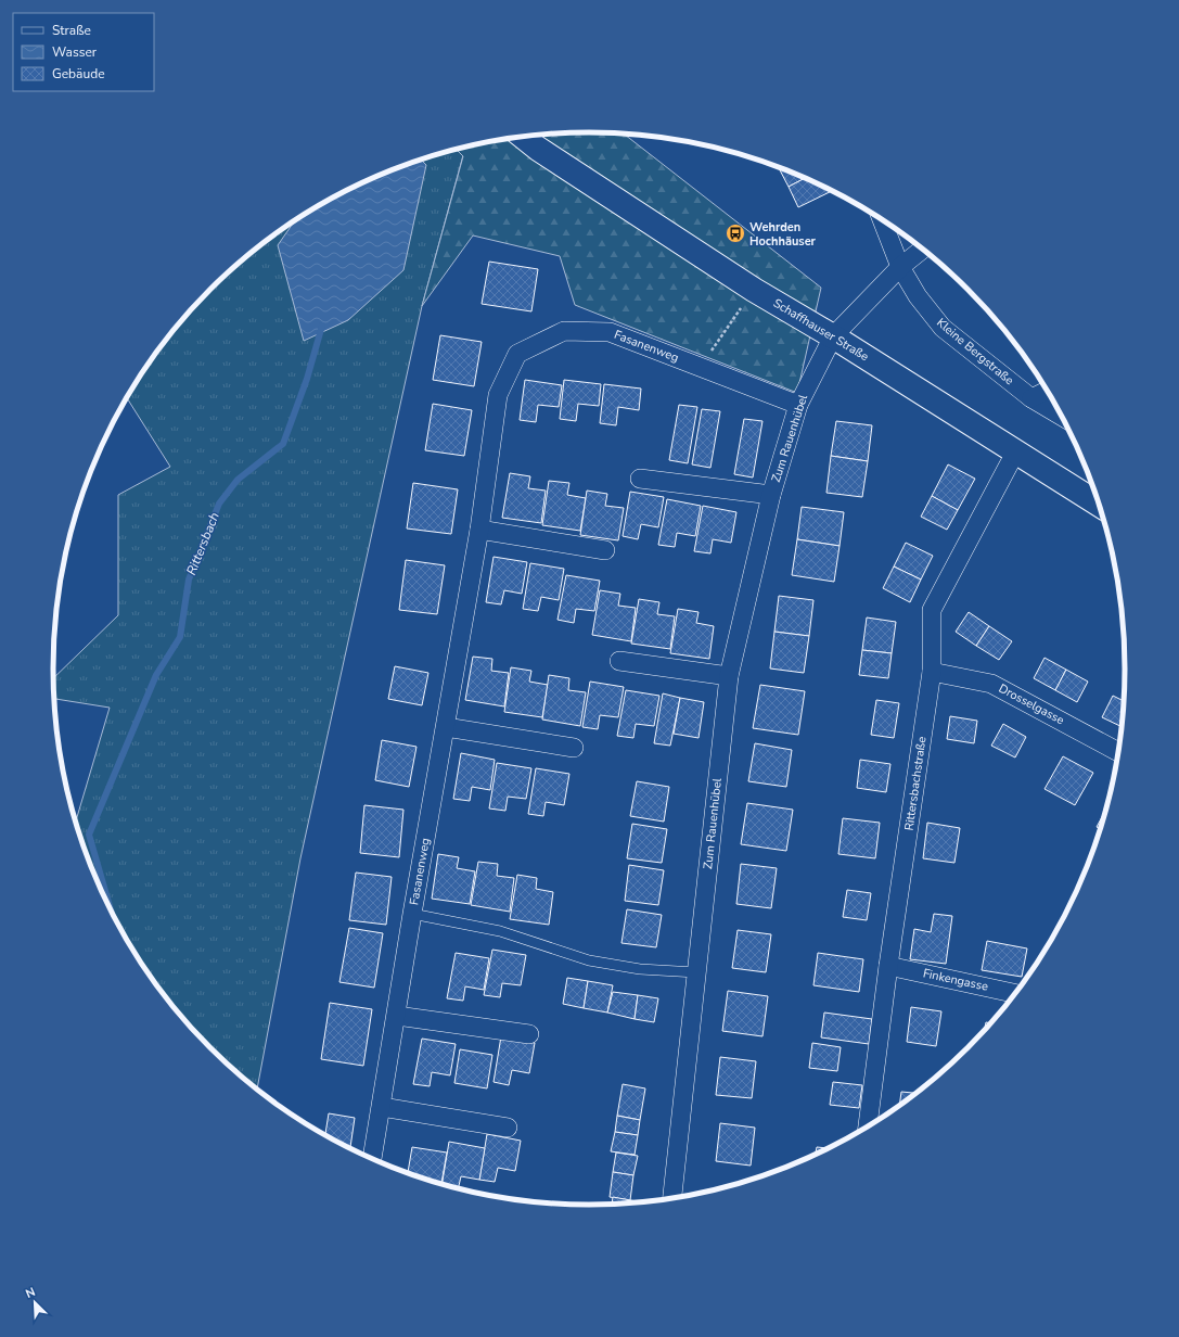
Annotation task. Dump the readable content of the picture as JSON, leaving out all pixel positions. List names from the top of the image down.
{
  "streets": {
    "street": [
      "Schaffhauser Straße",
      "Fasanenweg",
      "Kleine Bergstraße",
      "Zum Rauenhübel",
      "Drosselgasse",
      "Rittersbachstraße",
      "Finkengasse"
    ]
  },
  "crossings": [
    ["Schaffhauser Straße", "Zum Rauenhübel"],
    ["Schaffhauser Straße", "Rittersbachstraße"],
    ["Fasanenweg", "Zum Rauenhübel"],
    ["Kleine Bergstraße", "Zum Rauenhübel"],
    ["Drosselgasse", "Rittersbachstraße"],
    ["Rittersbachstraße", "Finkengasse"]
  ],
  "water": ["Rittersbach"],
  "places": {
    "bus stop": ["Wehrden Hochhäuser"]
  },
  "legend": ["Straße", "Wasser", "Gebäude"],
  "north": "top left"
}
